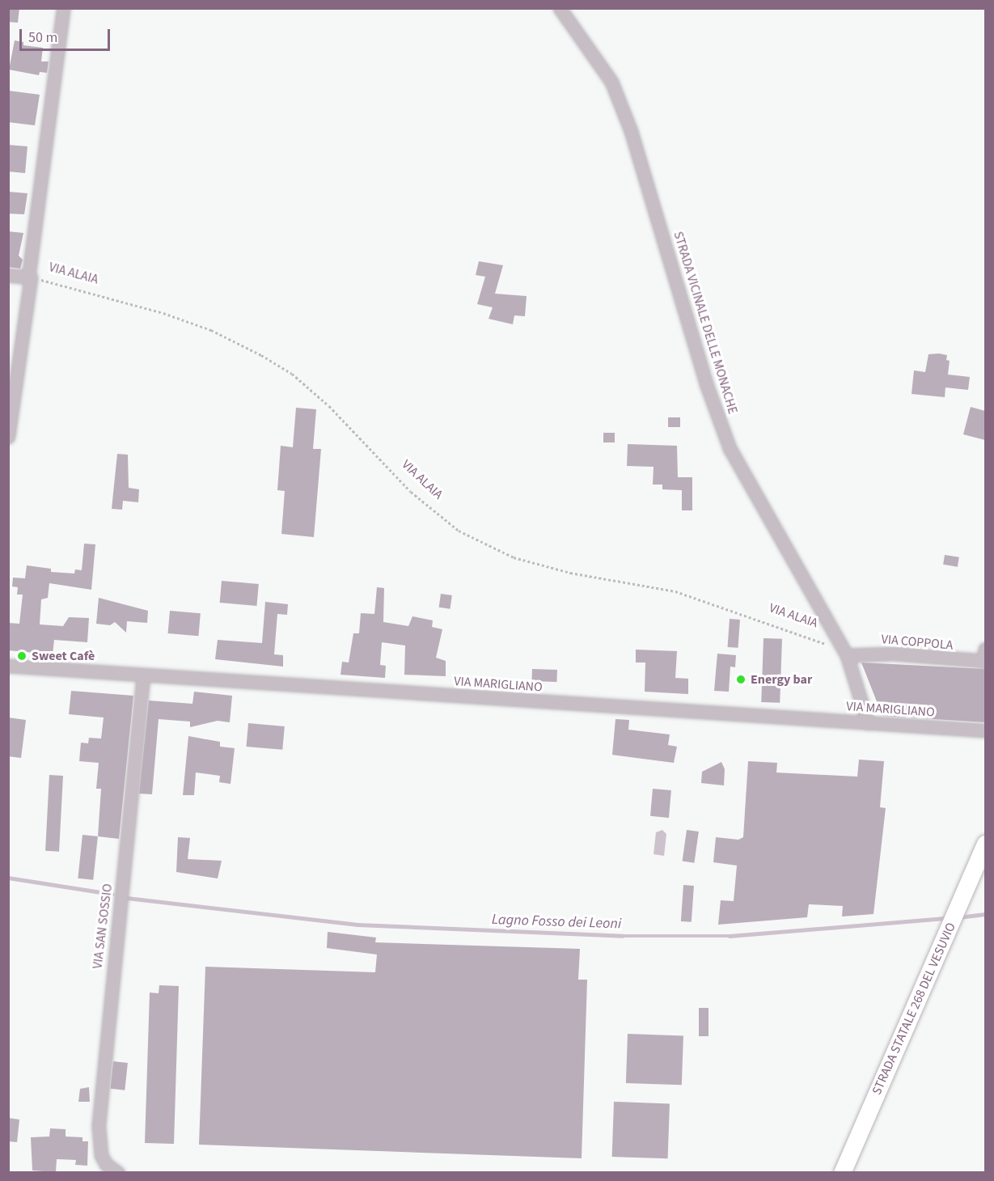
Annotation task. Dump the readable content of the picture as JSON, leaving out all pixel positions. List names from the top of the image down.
{
  "streets": {
    "highway": ["STRADA STATALE 268 DEL VESUVIO"],
    "street": [
      "VIA ALAIA",
      "STRADA VICINALE DELLE MONACHE",
      "VIA COPPOLA",
      "VIA MARIGLIANO",
      "VIA SAN SOSSIO"
    ]
  },
  "crossings": [
    ["VIA ALAIA", "STRADA VICINALE DELLE MONACHE"],
    ["VIA ALAIA", "VIA COPPOLA"],
    ["STRADA VICINALE DELLE MONACHE", "VIA COPPOLA"],
    ["STRADA VICINALE DELLE MONACHE", "VIA MARIGLIANO"],
    ["VIA MARIGLIANO", "VIA SAN SOSSIO"]
  ],
  "water": ["Lagno Fosso dei Leoni"],
  "places": ["Sweet Cafè", "Energy bar"],
  "scale_bar": "50 m"
}
